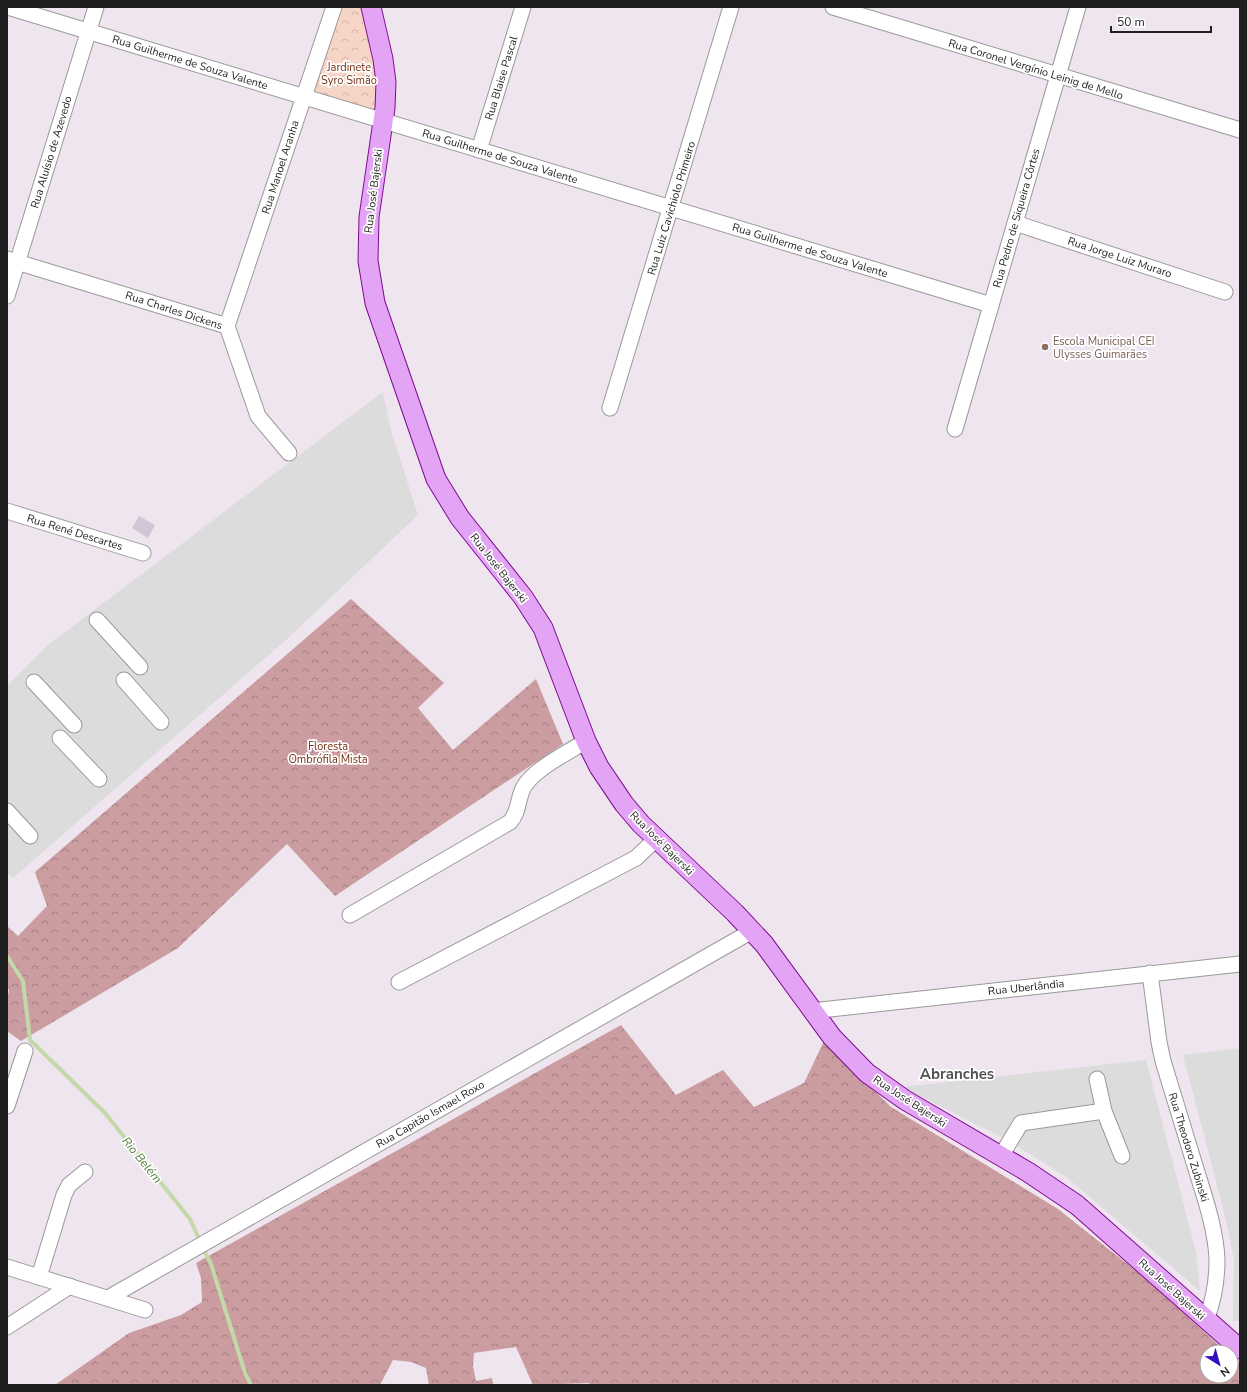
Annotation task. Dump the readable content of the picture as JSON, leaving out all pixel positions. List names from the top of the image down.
{
  "streets": {
    "main road": ["Rua José Bajerski"],
    "street": [
      "Rua Guilherme de Souza Valente",
      "Rua Coronel Vergínio Leinig de Mello",
      "Rua Blaise Pascal",
      "Rua Aluísio de Azevedo",
      "Rua Manoel Aranha",
      "Rua Luiz Cavichiolo Primeiro",
      "Rua Pedro de Siqueira Côrtes",
      "Rua Jorge Luiz Muraro",
      "Rua Charles Dickens",
      "Rua René Descartes",
      "Rua Uberlândia",
      "Rua Capitão Ismael Roxo",
      "Rua Theodoro Zubinski"
    ]
  },
  "crossings": [
    ["Rua Guilherme de Souza Valente", "Rua Blaise Pascal"],
    ["Rua Guilherme de Souza Valente", "Rua Aluísio de Azevedo"],
    ["Rua Guilherme de Souza Valente", "Rua Manoel Aranha"],
    ["Rua Guilherme de Souza Valente", "Rua José Bajerski"],
    ["Rua Guilherme de Souza Valente", "Rua Luiz Cavichiolo Primeiro"],
    ["Rua Guilherme de Souza Valente", "Rua Pedro de Siqueira Côrtes"],
    ["Rua Coronel Vergínio Leinig de Mello", "Rua Pedro de Siqueira Côrtes"],
    ["Rua Aluísio de Azevedo", "Rua Charles Dickens"],
    ["Rua Manoel Aranha", "Rua Charles Dickens"],
    ["Rua José Bajerski", "Rua Uberlândia"],
    ["Rua José Bajerski", "Rua Capitão Ismael Roxo"],
    ["Rua José Bajerski", "Rua Theodoro Zubinski"],
    ["Rua Pedro de Siqueira Côrtes", "Rua Jorge Luiz Muraro"],
    ["Rua Uberlândia", "Rua Theodoro Zubinski"]
  ],
  "districts": ["Abranches"],
  "water": ["Rio Belém"],
  "parks": ["Jardinete Syro Simão", "Floresta Ombrófila Mista"],
  "places": ["Escola Municipal CEI Ulysses Guimarães"],
  "scale_bar": "50 m",
  "north": "bottom right"
}
